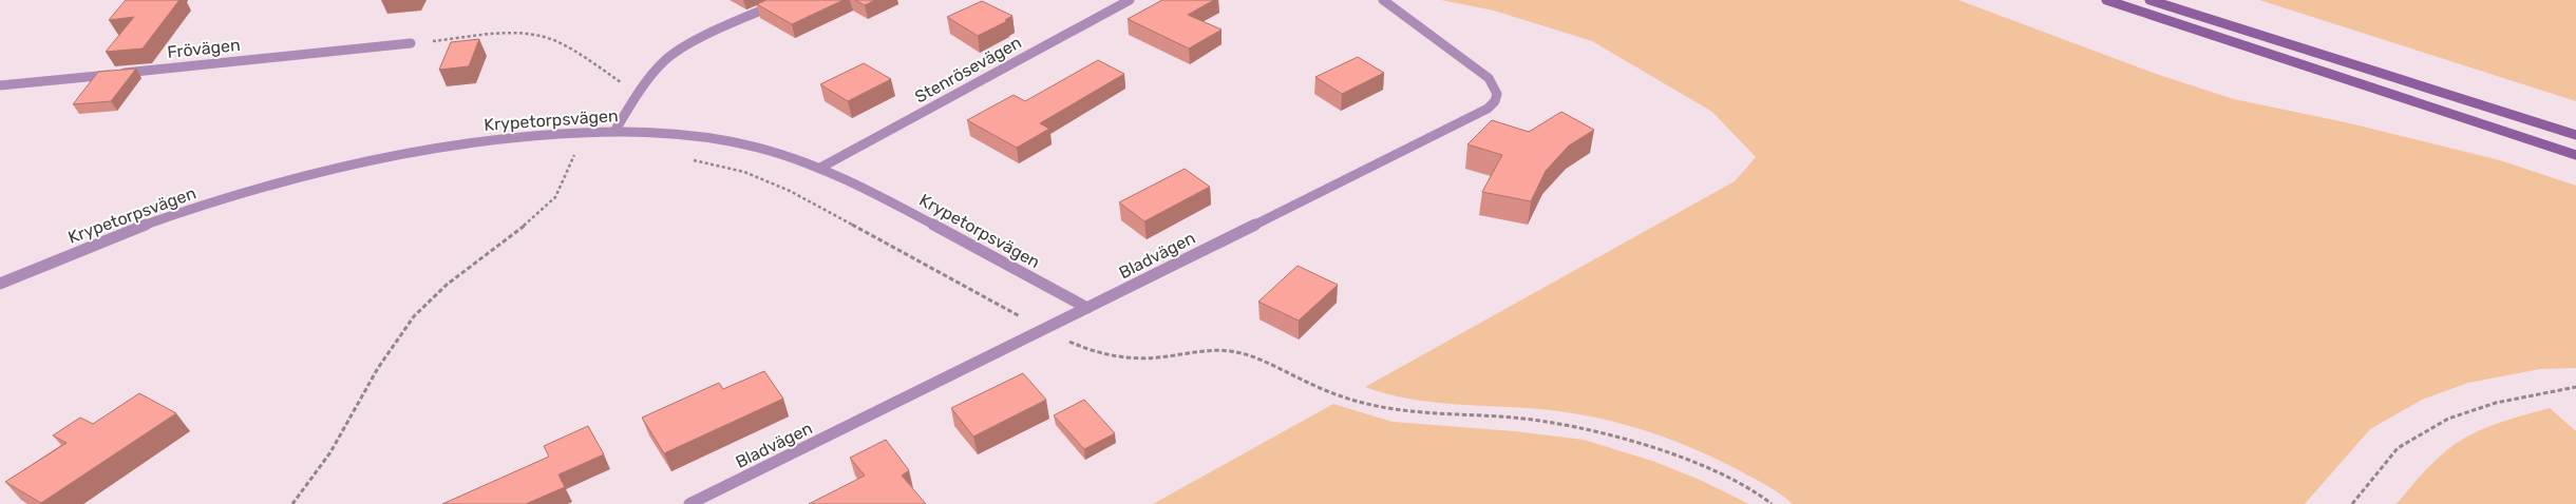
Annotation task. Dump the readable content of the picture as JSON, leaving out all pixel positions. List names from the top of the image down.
{
  "streets": {
    "street": [
      "Frövägen",
      "Stenrösevägen",
      "Krypetorpsvägen",
      "Bladvägen"
    ]
  },
  "crossings": [
    ["Stenrösevägen", "Krypetorpsvägen"],
    ["Krypetorpsvägen", "Bladvägen"]
  ]
}
